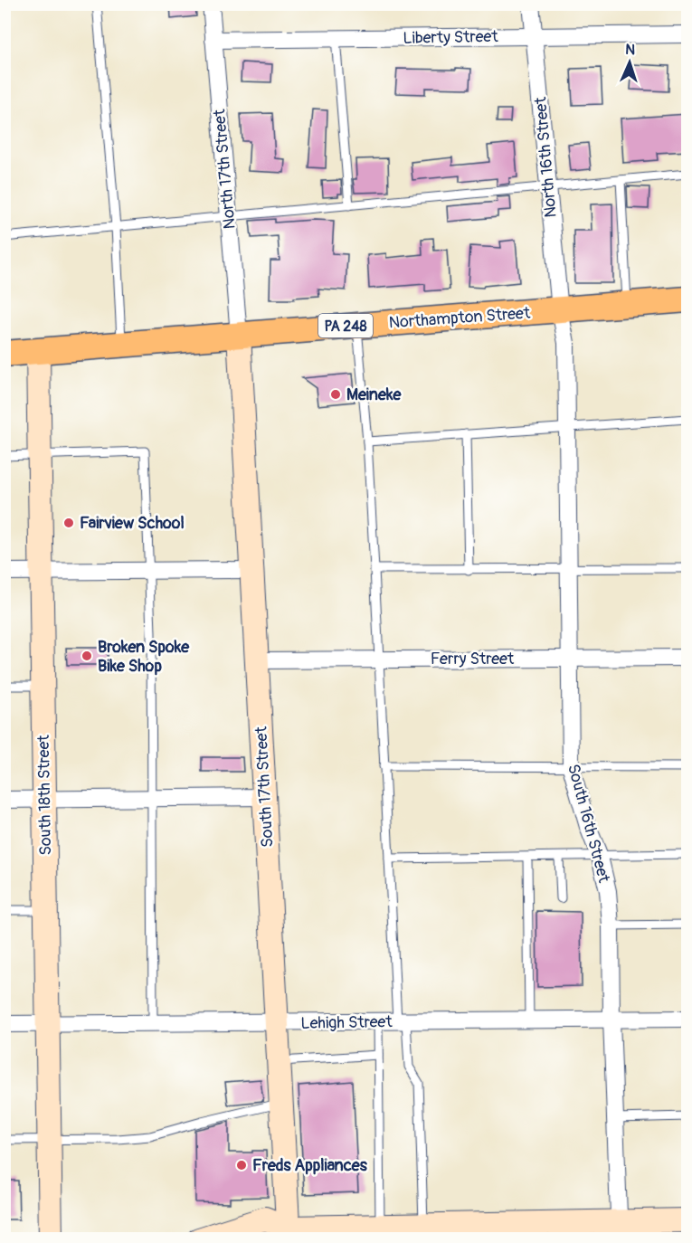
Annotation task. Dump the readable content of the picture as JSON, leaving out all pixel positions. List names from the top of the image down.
{
  "streets": {
    "main road": ["Northampton Street", "PA 248"],
    "street": [
      "Liberty Street",
      "North 16th Street",
      "North 17th Street",
      "Ferry Street",
      "South 17th Street",
      "South 18th Street",
      "South 16th Street",
      "Lehigh Street"
    ]
  },
  "crossings": [
    ["Liberty Street", "North 16th Street"],
    ["Liberty Street", "North 17th Street"],
    ["North 16th Street", "Northampton Street"],
    ["North 16th Street", "South 16th Street"],
    ["North 17th Street", "Northampton Street"],
    ["North 17th Street", "South 17th Street"],
    ["Northampton Street", "South 17th Street"],
    ["Northampton Street", "South 18th Street"],
    ["Northampton Street", "South 16th Street"],
    ["Ferry Street", "South 17th Street"],
    ["Ferry Street", "South 16th Street"],
    ["South 17th Street", "Lehigh Street"],
    ["South 18th Street", "Lehigh Street"],
    ["South 16th Street", "Lehigh Street"]
  ],
  "places": [
    "Meineke",
    "Fairview School",
    "Broken Spoke Bike Shop",
    "Freds Appliances"
  ],
  "north": "top"
}
